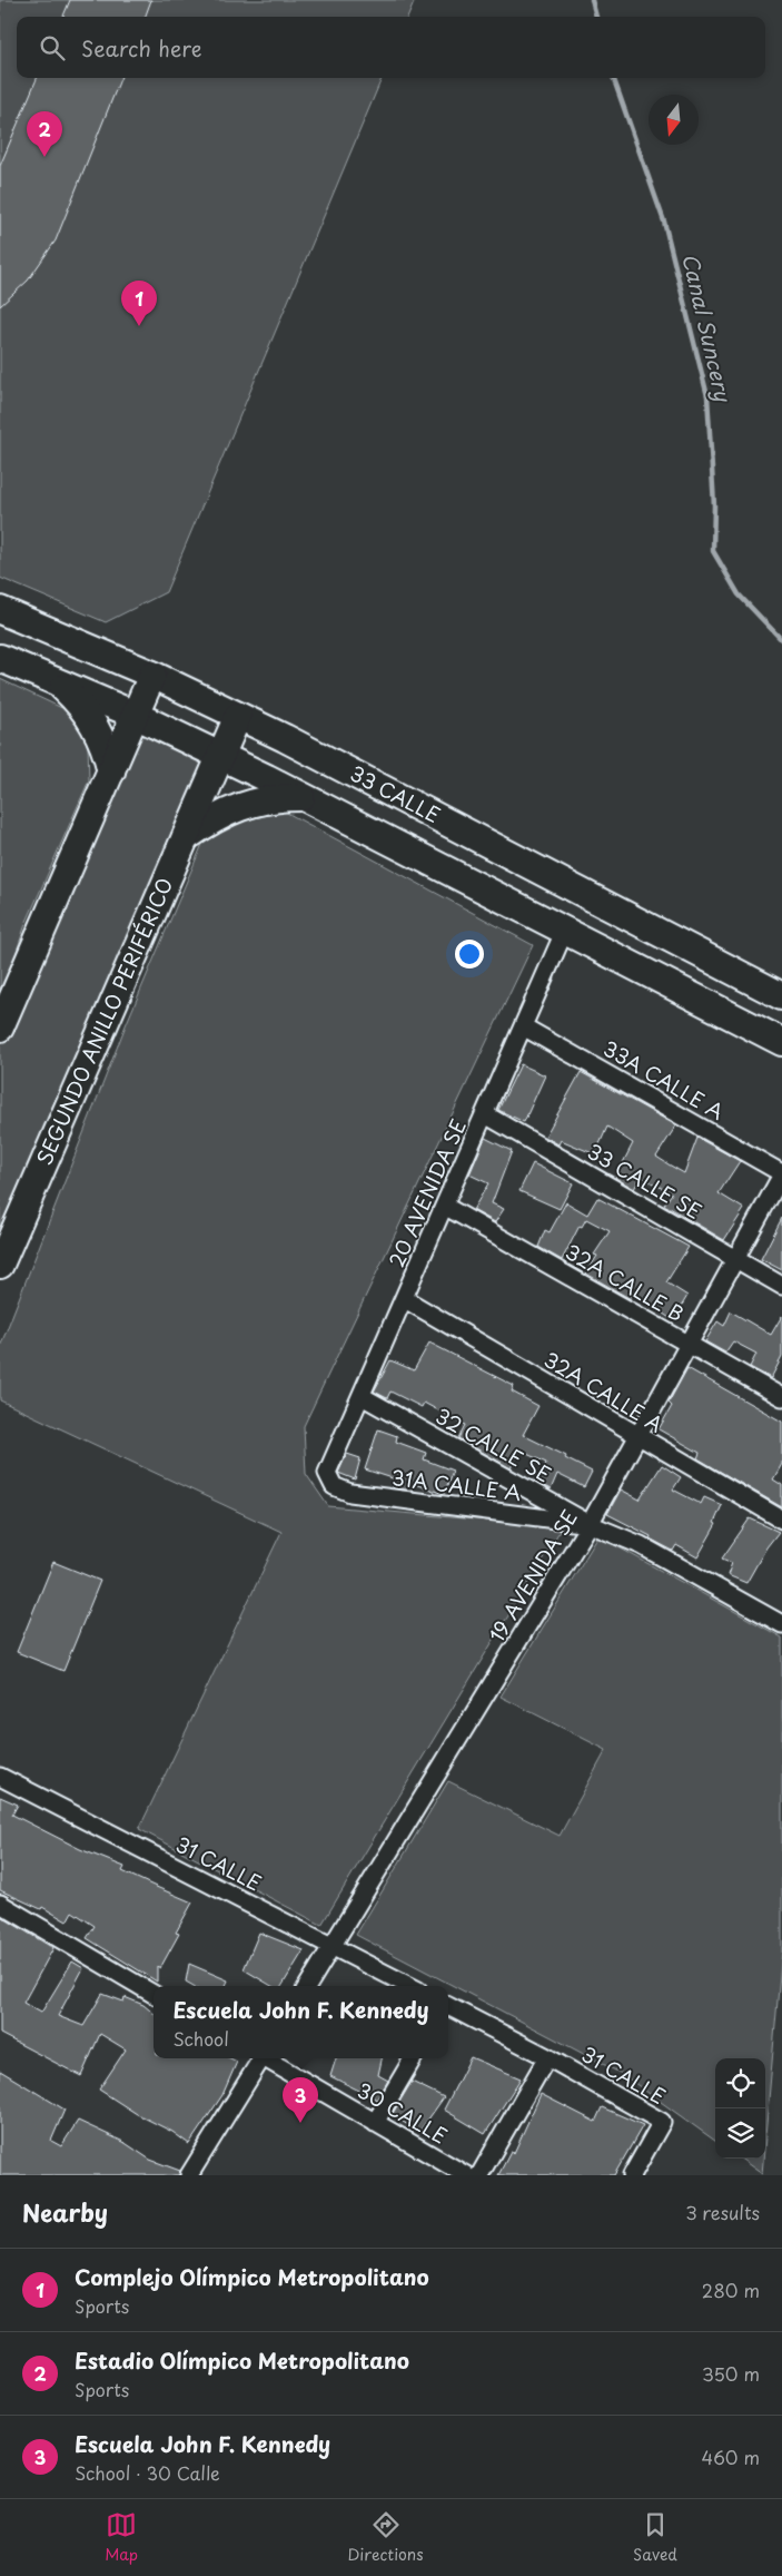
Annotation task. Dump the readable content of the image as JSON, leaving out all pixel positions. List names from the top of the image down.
{
  "streets": {
    "main road": ["33 CALLE", "SEGUNDO ANILLO PERIFÉRICO"],
    "street": [
      "33A CALLE A",
      "33 CALLE SE",
      "20 AVENIDA SE",
      "32A CALLE B",
      "32A CALLE A",
      "32 CALLE SE",
      "31A CALLE A",
      "19 AVENIDA SE",
      "31 CALLE",
      "30 CALLE"
    ]
  },
  "crossings": [
    ["33 CALLE", "SEGUNDO ANILLO PERIFÉRICO"],
    ["33A CALLE A", "20 AVENIDA SE"],
    ["33A CALLE A", "19 AVENIDA SE"],
    ["33 CALLE SE", "20 AVENIDA SE"],
    ["33 CALLE SE", "19 AVENIDA SE"],
    ["20 AVENIDA SE", "32A CALLE B"],
    ["20 AVENIDA SE", "32A CALLE A"],
    ["20 AVENIDA SE", "32 CALLE SE"],
    ["20 AVENIDA SE", "31A CALLE A"],
    ["32A CALLE B", "19 AVENIDA SE"],
    ["32A CALLE A", "19 AVENIDA SE"],
    ["32 CALLE SE", "31A CALLE A"],
    ["32 CALLE SE", "19 AVENIDA SE"],
    ["31A CALLE A", "19 AVENIDA SE"],
    ["19 AVENIDA SE", "31 CALLE"]
  ],
  "water": ["Canal Suncery"],
  "north": "bottom",
  "page": {
    "search": "Search here",
    "pins": ["2", "1", "3"],
    "popup": ["Escuela John F. Kennedy", "School"],
    "heading": ["Nearby", "3 results"],
    "list": [
      {
        "mark": "1",
        "name": "Complejo Olímpico Metropolitano",
        "note": "Sports",
        "value": "280 m"
      },
      {
        "mark": "2",
        "name": "Estadio Olímpico Metropolitano",
        "note": "Sports",
        "value": "350 m"
      },
      {
        "mark": "3",
        "name": "Escuela John F. Kennedy",
        "note": "School · 30 Calle",
        "value": "460 m"
      }
    ],
    "nav": ["Map", "Directions", "Saved"]
  }
}
